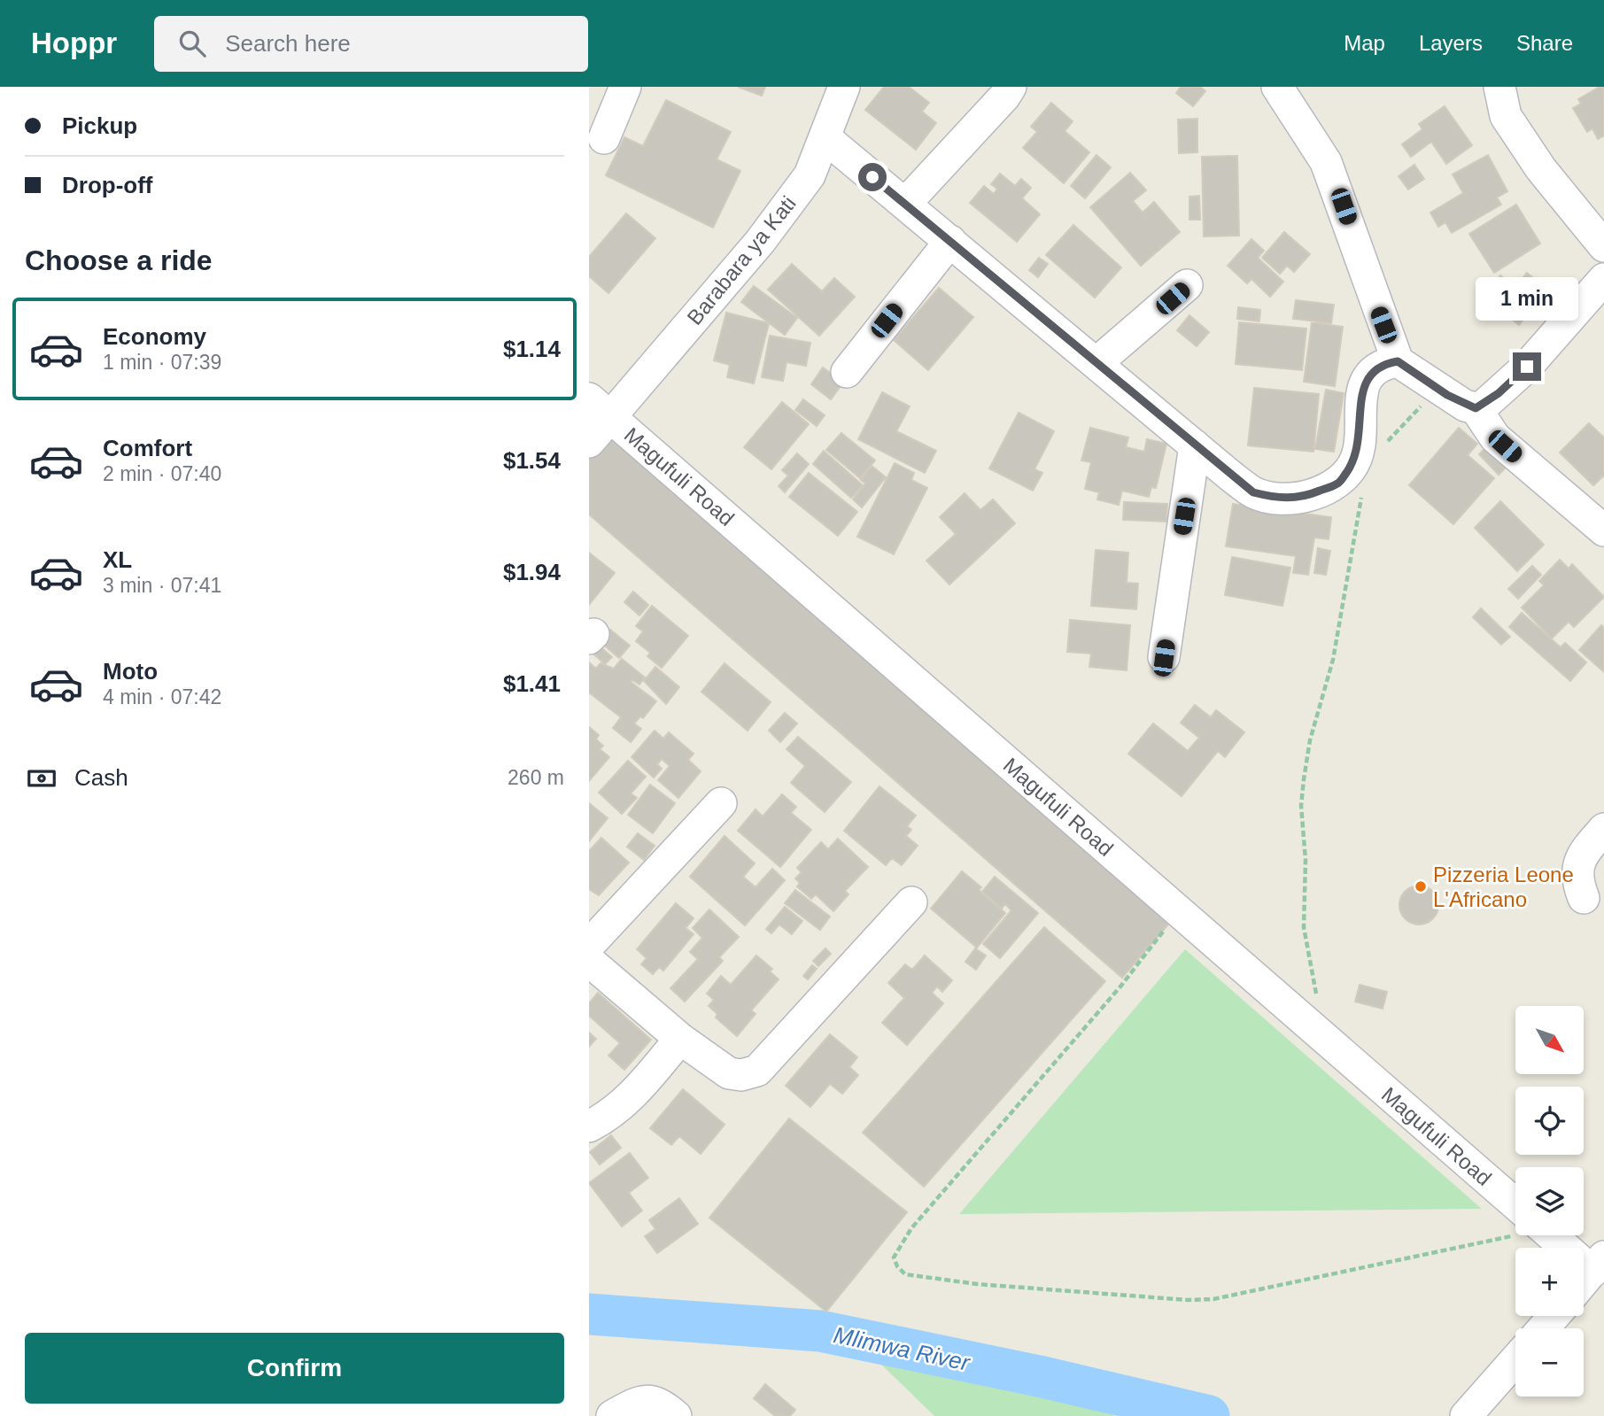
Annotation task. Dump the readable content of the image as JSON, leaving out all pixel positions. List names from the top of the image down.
{
  "streets": {
    "street": ["Barabara ya Kati", "Magufuli Road"]
  },
  "crossings": [
    ["Barabara ya Kati", "Magufuli Road"]
  ],
  "water": ["Mlimwa River"],
  "places": ["Pizzeria Leone L'Africano"],
  "north": "bottom right",
  "page": {
    "header": "Hoppr",
    "search": "Search here",
    "nav": ["Map", "Layers", "Share"],
    "banner": ["Pickup", "Drop-off"],
    "heading": "Choose a ride",
    "bubble": "1 min",
    "list": [
      {
        "name": "Economy",
        "note": "1 min · 07:39",
        "value": "$1.14"
      },
      {
        "name": "Comfort",
        "note": "2 min · 07:40",
        "value": "$1.54"
      },
      {
        "name": "XL",
        "note": "3 min · 07:41",
        "value": "$1.94"
      },
      {
        "name": "Moto",
        "note": "4 min · 07:42",
        "value": "$1.41"
      }
    ],
    "pay": ["Cash", "260 m"],
    "map_buttons": ["+", "−"],
    "buttons": "Confirm"
  }
}
